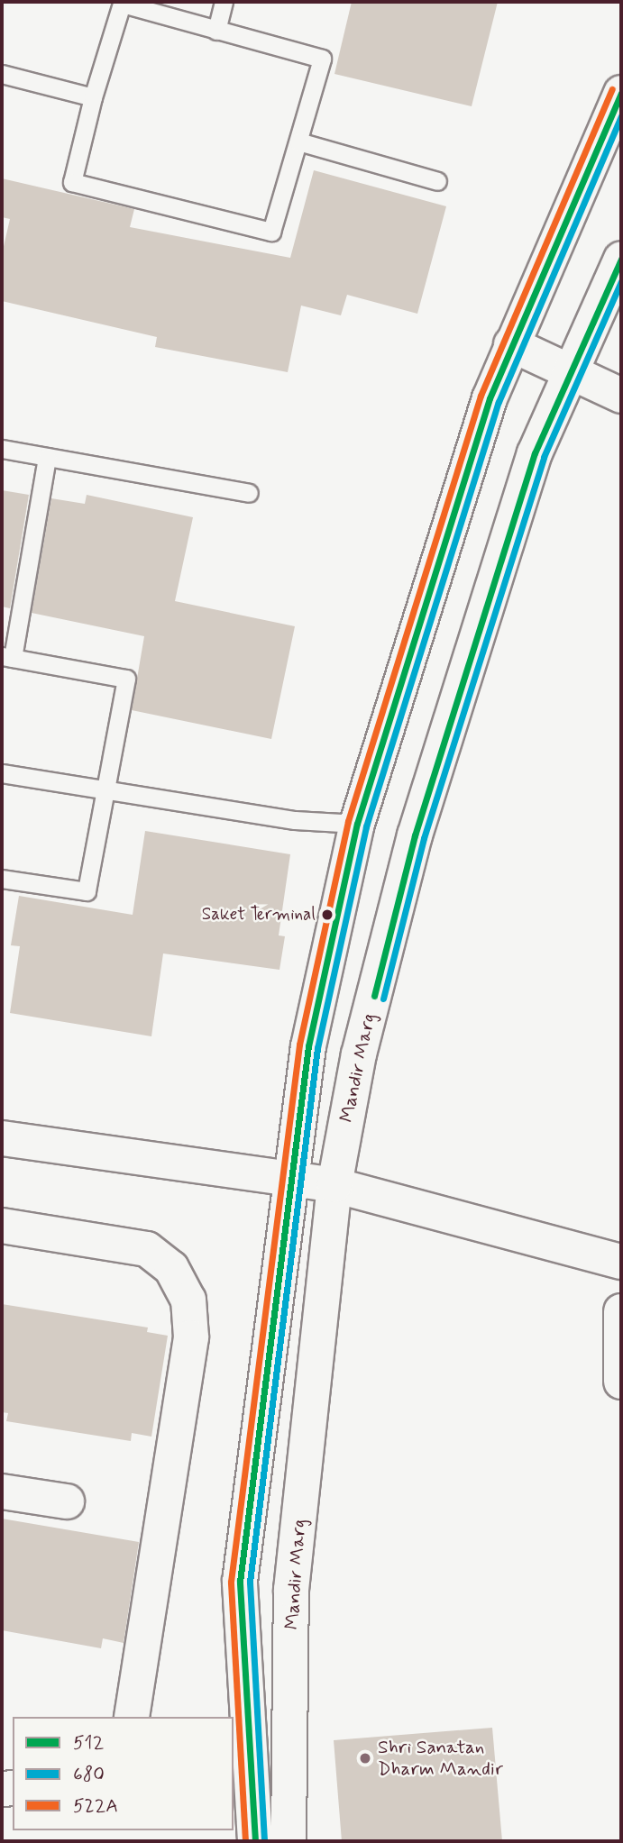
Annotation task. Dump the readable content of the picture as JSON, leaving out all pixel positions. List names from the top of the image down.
{
  "streets": {
    "main road": ["Mandir Marg"]
  },
  "places": ["Saket Terminal", "Shri Sanatan Dharm Mandir"],
  "lines": ["transit line 522A", "transit line 512", "transit line 680"],
  "legend": ["512", "680", "522A"]
}
